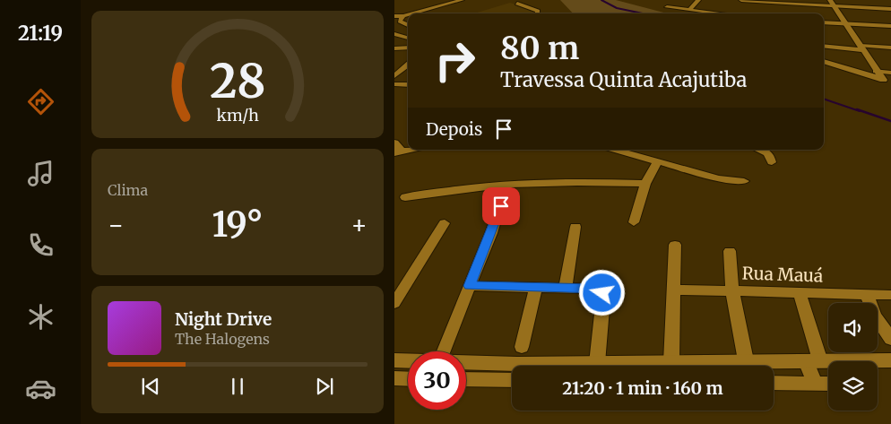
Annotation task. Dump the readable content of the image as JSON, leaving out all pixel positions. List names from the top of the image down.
{
  "streets": {
    "street": ["Rua Mauá"]
  },
  "page": {
    "tabs": "21:19",
    "turn": ["80 m", "Travessa Quinta Acajutiba"],
    "then": "Depois",
    "tile": "Clima",
    "heat": ["−", "19°", "+"],
    "song": ["Night Drive", "The Halogens"],
    "limit": "30",
    "trip": "21:20 · 1 min · 160 m",
    "gauge": ["28", "km/h"]
  }
}
